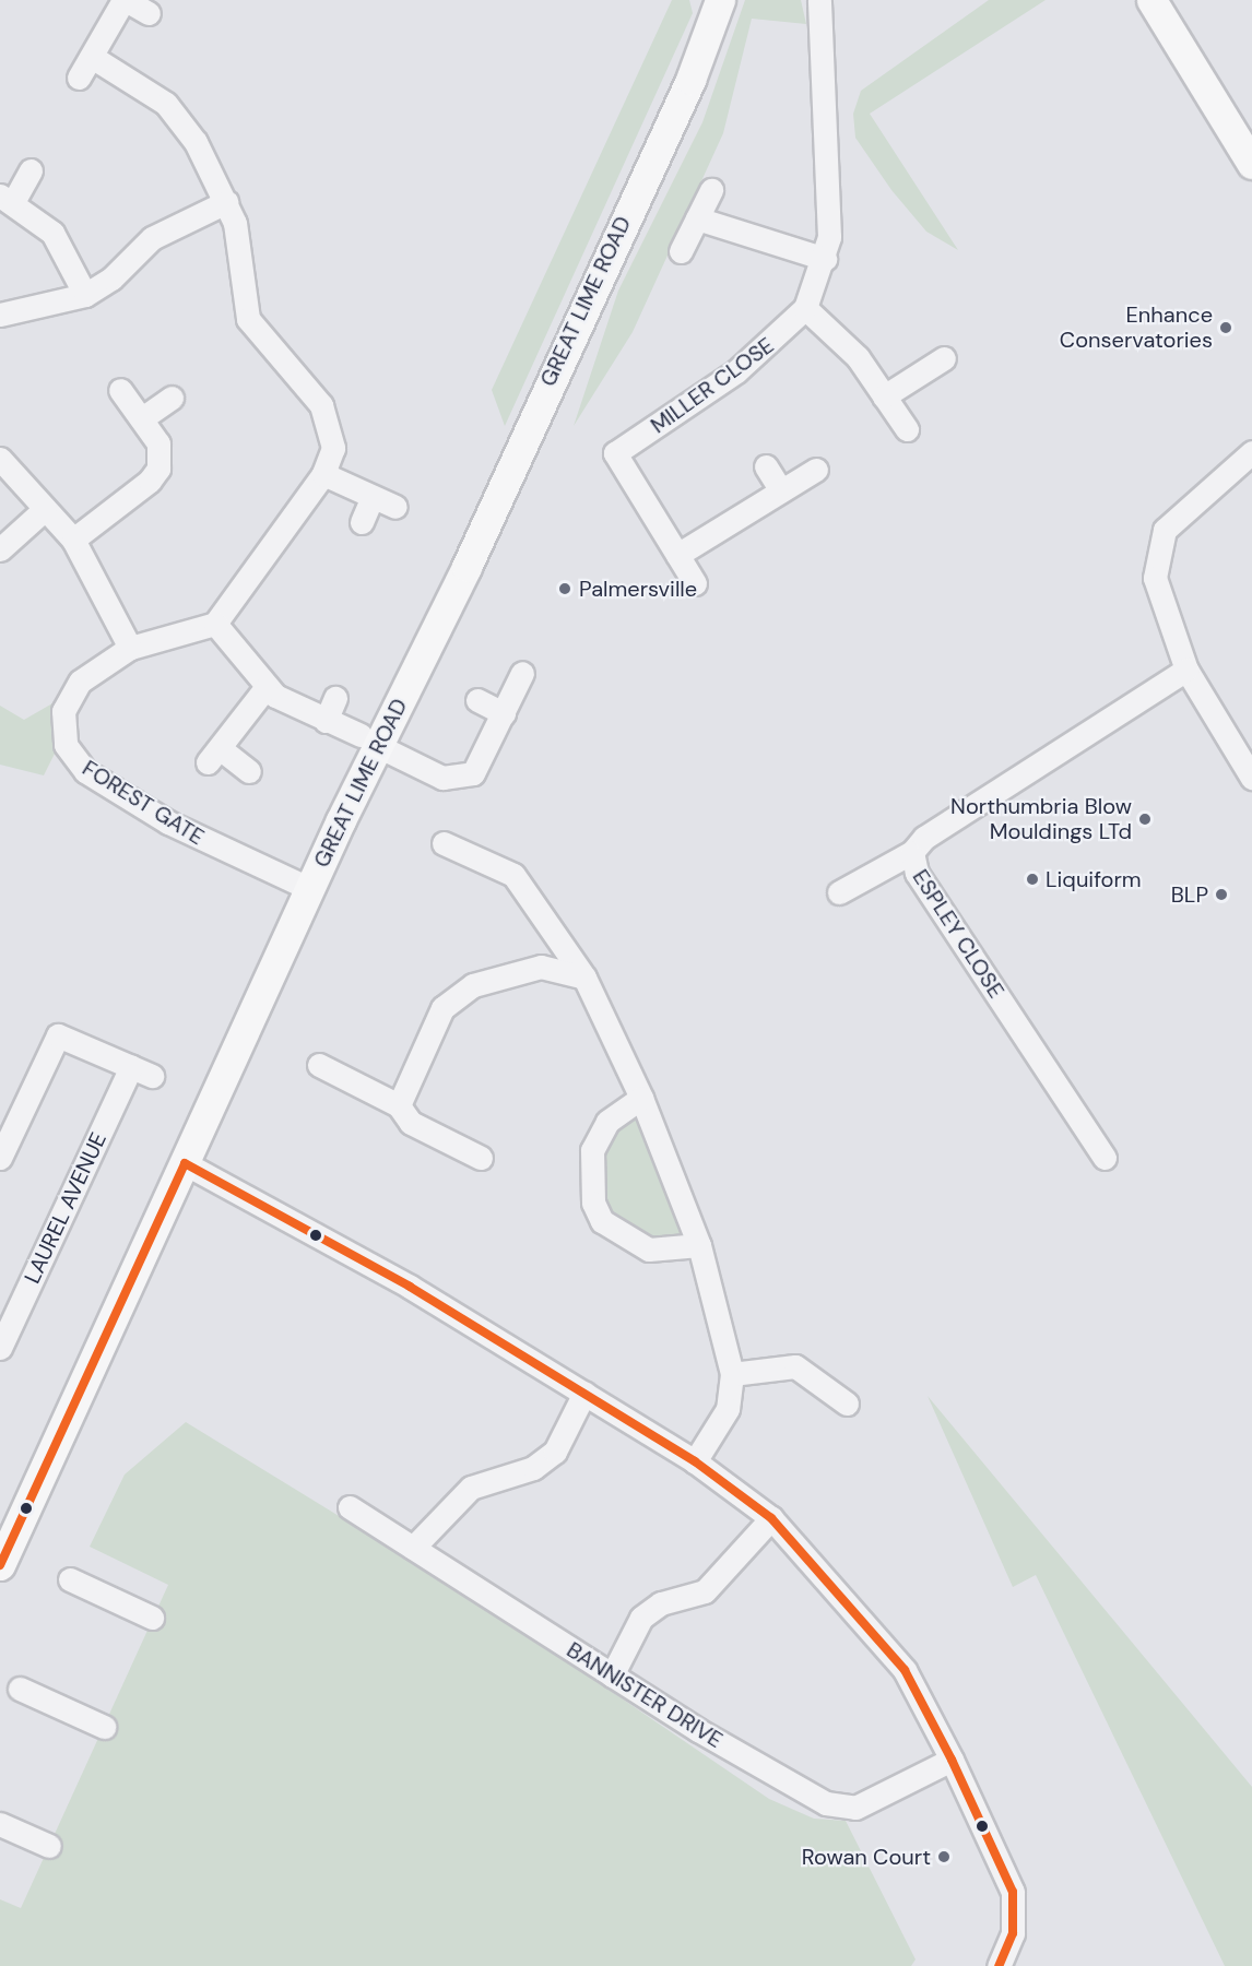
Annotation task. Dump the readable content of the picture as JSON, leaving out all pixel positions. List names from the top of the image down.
{
  "streets": {
    "main road": ["GREAT LIME ROAD"],
    "street": [
      "MILLER CLOSE",
      "FOREST GATE",
      "ESPLEY CLOSE",
      "LAUREL AVENUE",
      "BANNISTER DRIVE"
    ]
  },
  "crossings": [
    ["GREAT LIME ROAD", "FOREST GATE"]
  ],
  "places": [
    "Enhance Conservatories",
    "Palmersville",
    "Northumbria Blow Mouldings LTd",
    "Liquiform",
    "BLP",
    "Rowan Court"
  ]
}
